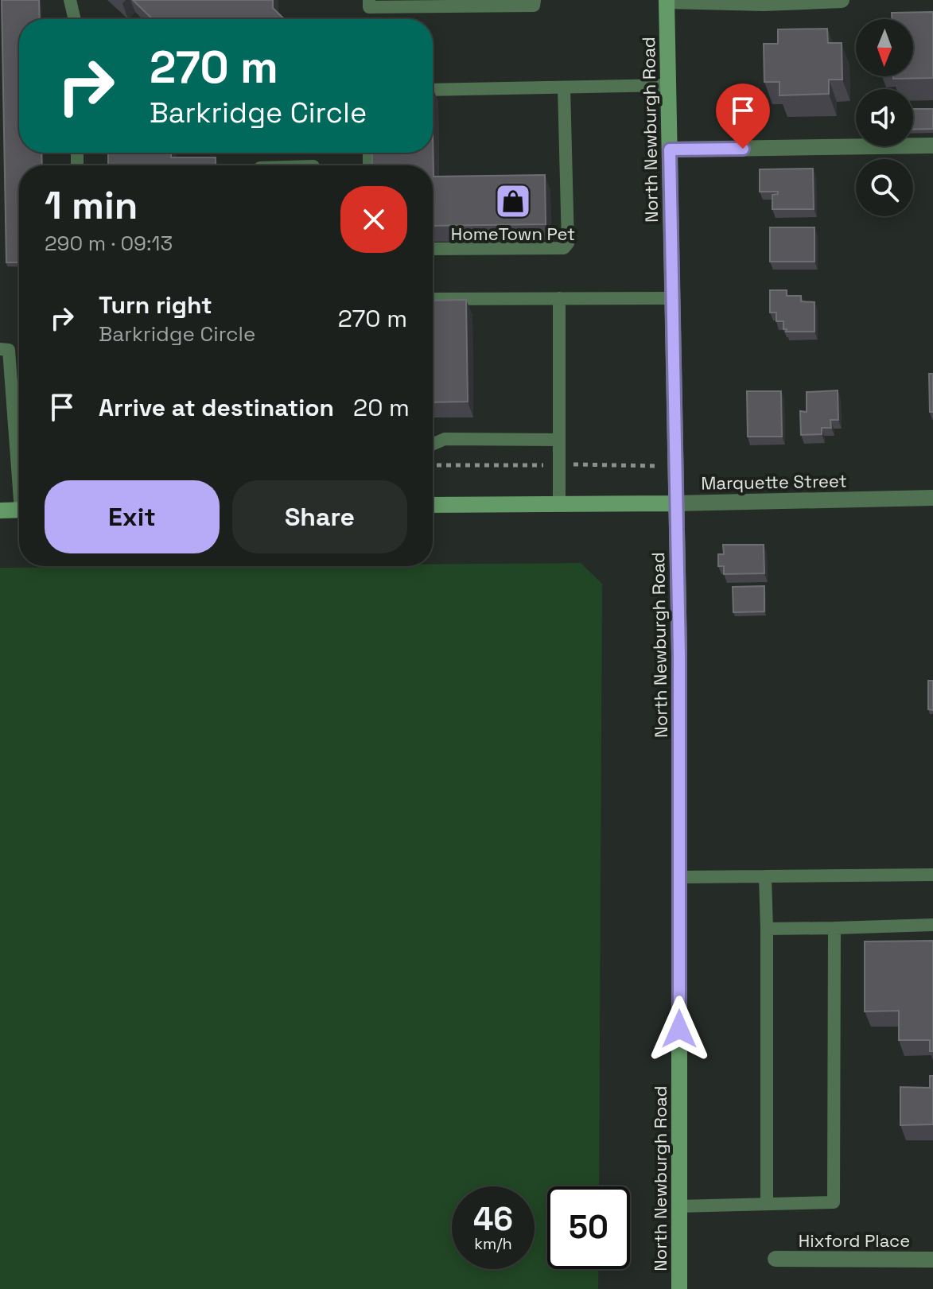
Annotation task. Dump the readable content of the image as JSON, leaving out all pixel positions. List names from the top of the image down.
{
  "streets": {
    "main road": ["North Newburgh Road", "Marquette Street"],
    "street": ["Hixford Place"]
  },
  "crossings": [
    ["North Newburgh Road", "Marquette Street"]
  ],
  "places": {
    "shop": ["HomeTown Pet"]
  },
  "north": "bottom",
  "page": {
    "turn": ["270 m", "Barkridge Circle"],
    "heading": ["1 min", "290 m · 09:13"],
    "list": [
      {
        "name": "Turn right",
        "note": "Barkridge Circle",
        "value": "270 m"
      },
      {
        "name": "Arrive at destination",
        "value": "20 m"
      }
    ],
    "buttons": ["Exit", "Share"],
    "speed": "46 km/h",
    "limit": "50"
  }
}
